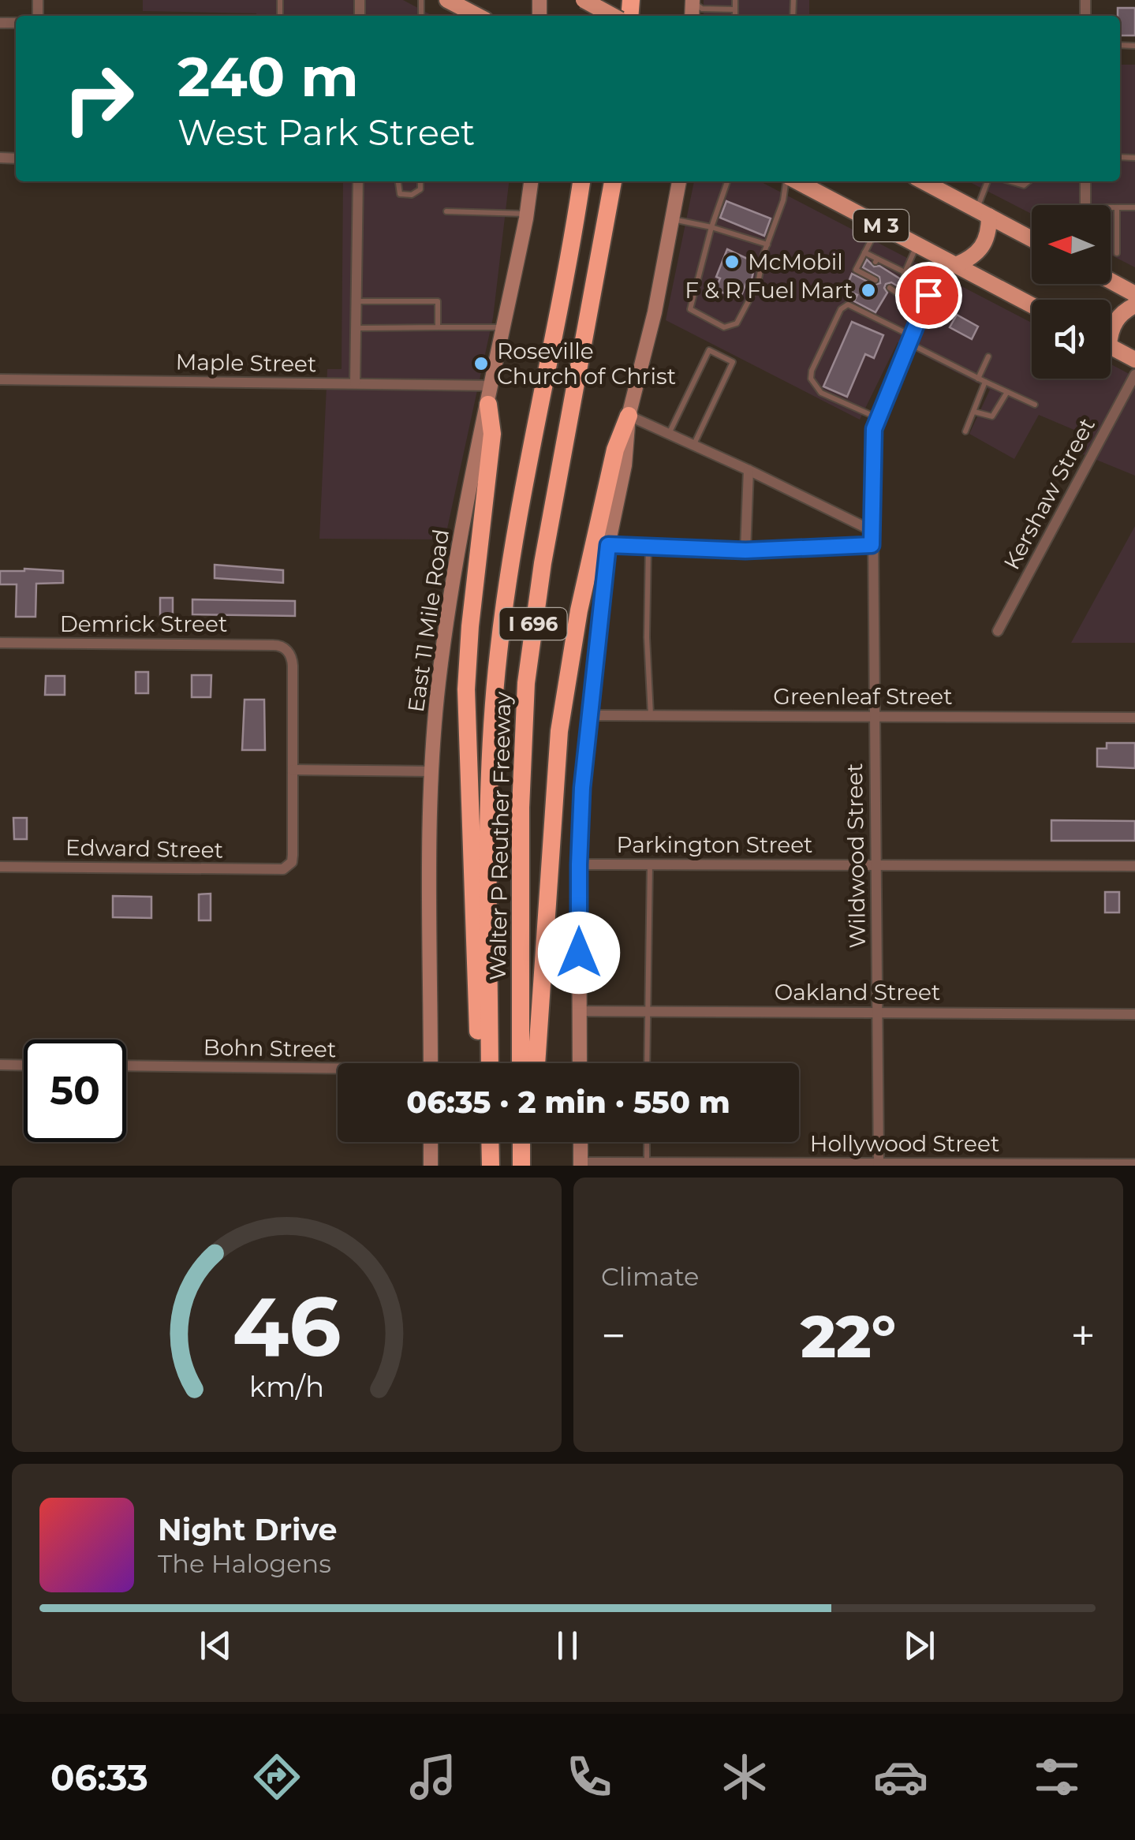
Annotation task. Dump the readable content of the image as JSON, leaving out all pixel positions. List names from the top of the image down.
{
  "streets": {
    "highway": ["I 696", "Walter P Reuther Freeway"],
    "main road": ["M 3", "East 11 Mile Road"],
    "street": [
      "Maple Street",
      "Kershaw Street",
      "Demrick Street",
      "Greenleaf Street",
      "Parkington Street",
      "Edward Street",
      "Wildwood Street",
      "Oakland Street",
      "Bohn Street",
      "Hollywood Street"
    ]
  },
  "crossings": [
    ["Maple Street", "East 11 Mile Road"],
    ["Demrick Street", "Edward Street"],
    ["Greenleaf Street", "Wildwood Street"],
    ["Parkington Street", "Wildwood Street"],
    ["Wildwood Street", "Oakland Street"],
    ["Wildwood Street", "Hollywood Street"]
  ],
  "places": ["McMobil", "F & R Fuel Mart", "Roseville Church of Christ"],
  "north": "left",
  "page": {
    "turn": ["240 m", "West Park Street"],
    "limit": "50",
    "trip": "06:35 · 2 min · 550 m",
    "tile": "Climate",
    "heat": ["−", "22°", "+"],
    "song": ["Night Drive", "The Halogens"],
    "tabs": "06:33",
    "gauge": ["46", "km/h"]
  }
}
